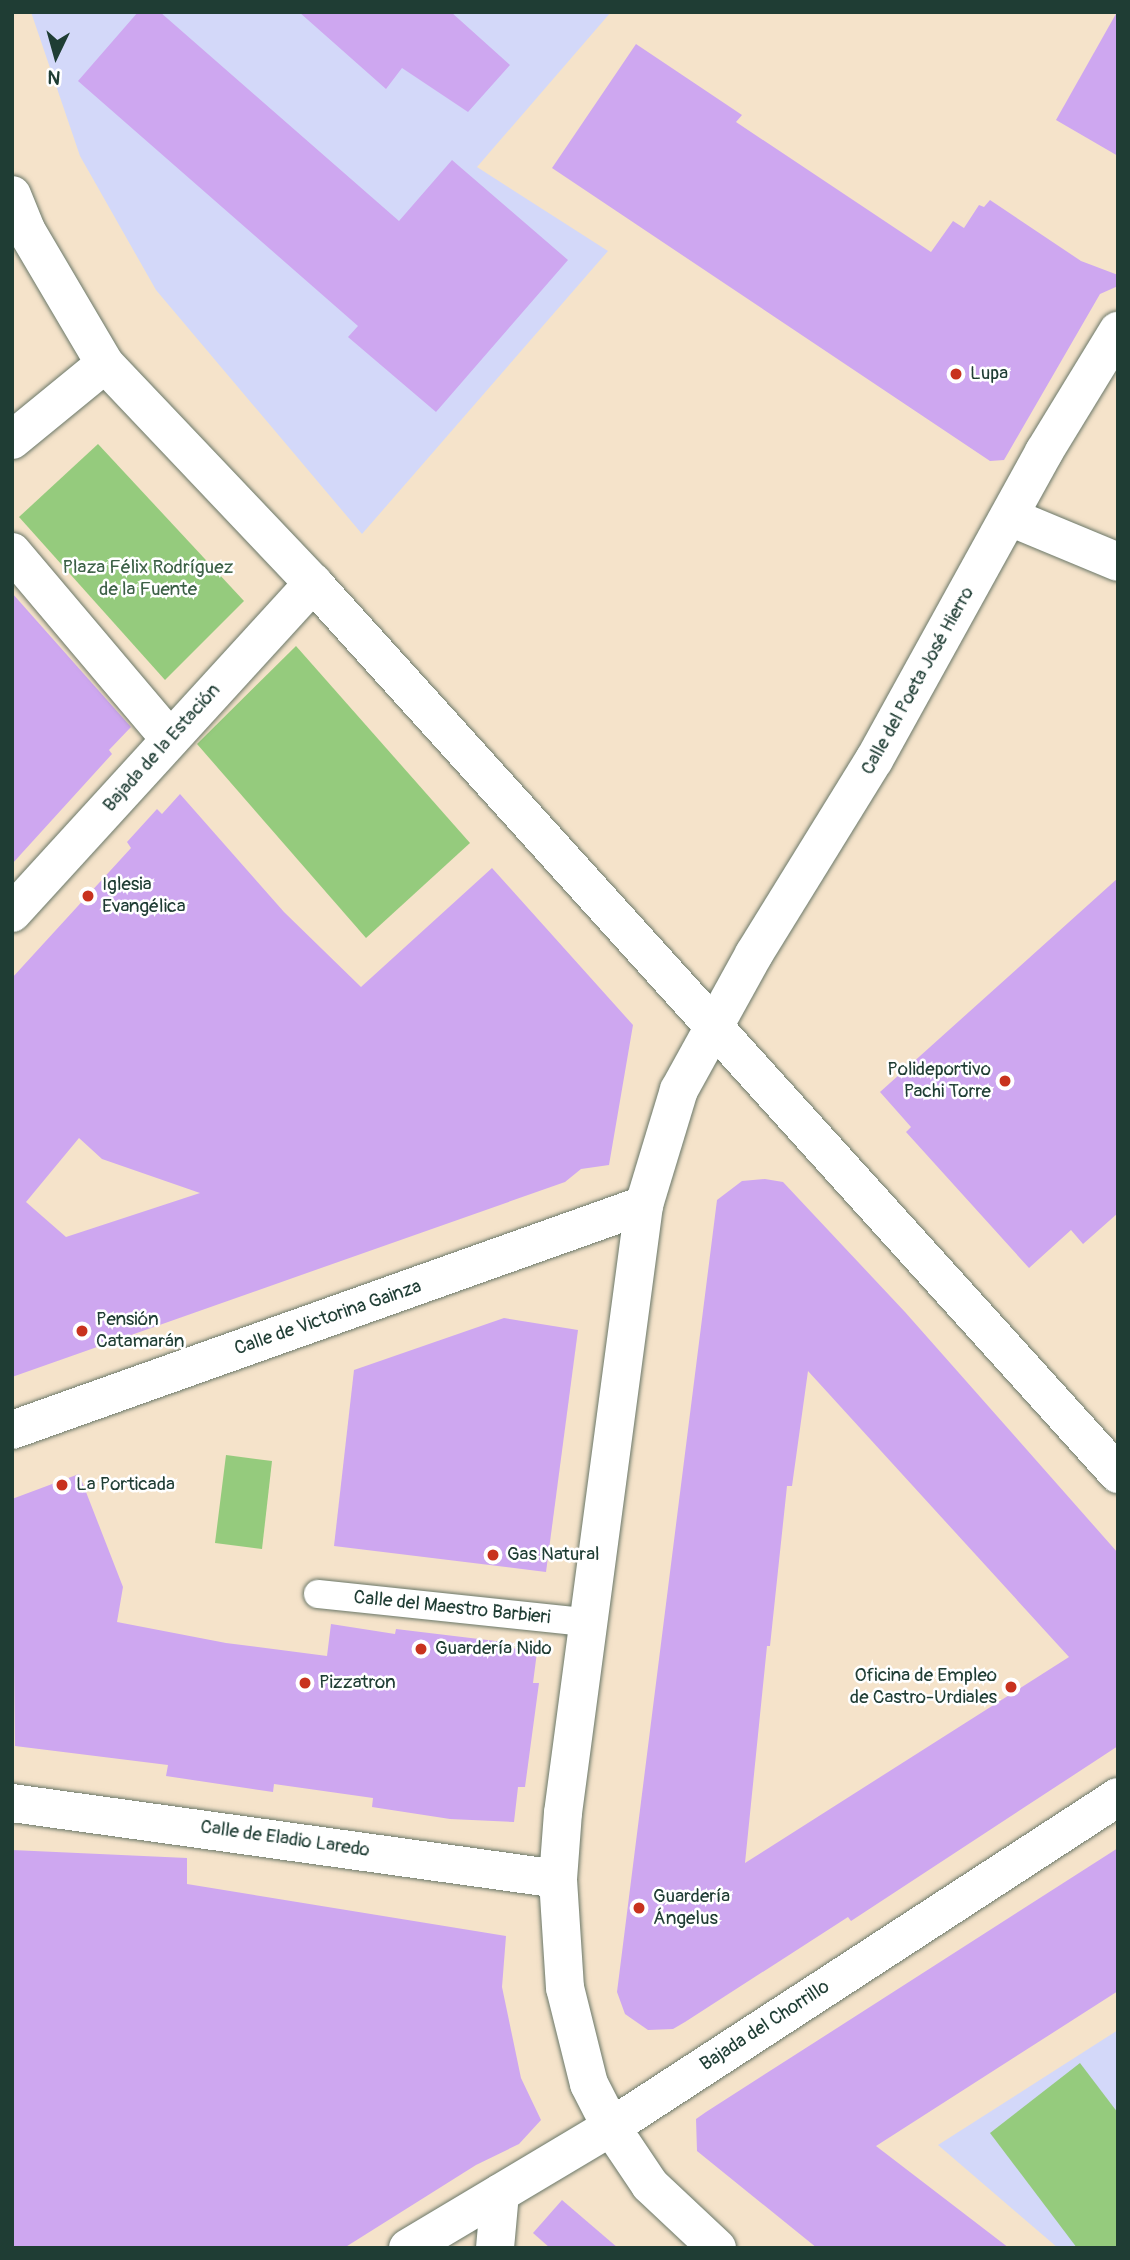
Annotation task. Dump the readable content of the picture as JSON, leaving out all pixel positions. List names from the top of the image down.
{
  "streets": {
    "street": [
      "Calle del Poeta José Hierro",
      "Bajada de la Estación",
      "Calle de Victorina Gainza",
      "Calle del Maestro Barbieri",
      "Calle de Eladio Laredo",
      "Bajada del Chorrillo"
    ]
  },
  "crossings": [
    ["Calle del Poeta José Hierro", "Calle de Victorina Gainza"],
    ["Calle del Poeta José Hierro", "Calle del Maestro Barbieri"],
    ["Calle del Poeta José Hierro", "Calle de Eladio Laredo"],
    ["Calle del Poeta José Hierro", "Bajada del Chorrillo"]
  ],
  "parks": ["Plaza Félix Rodríguez de la Fuente"],
  "places": [
    "Lupa",
    "Iglesia Evangélica",
    "Polideportivo Pachi Torre",
    "Pensión Catamarán",
    "La Porticada",
    "Gas Natural",
    "Guardería Nido",
    "Pizzatron",
    "Oficina de Empleo de Castro-Urdiales",
    "Guardería Ángelus"
  ],
  "north": "bottom"
}
